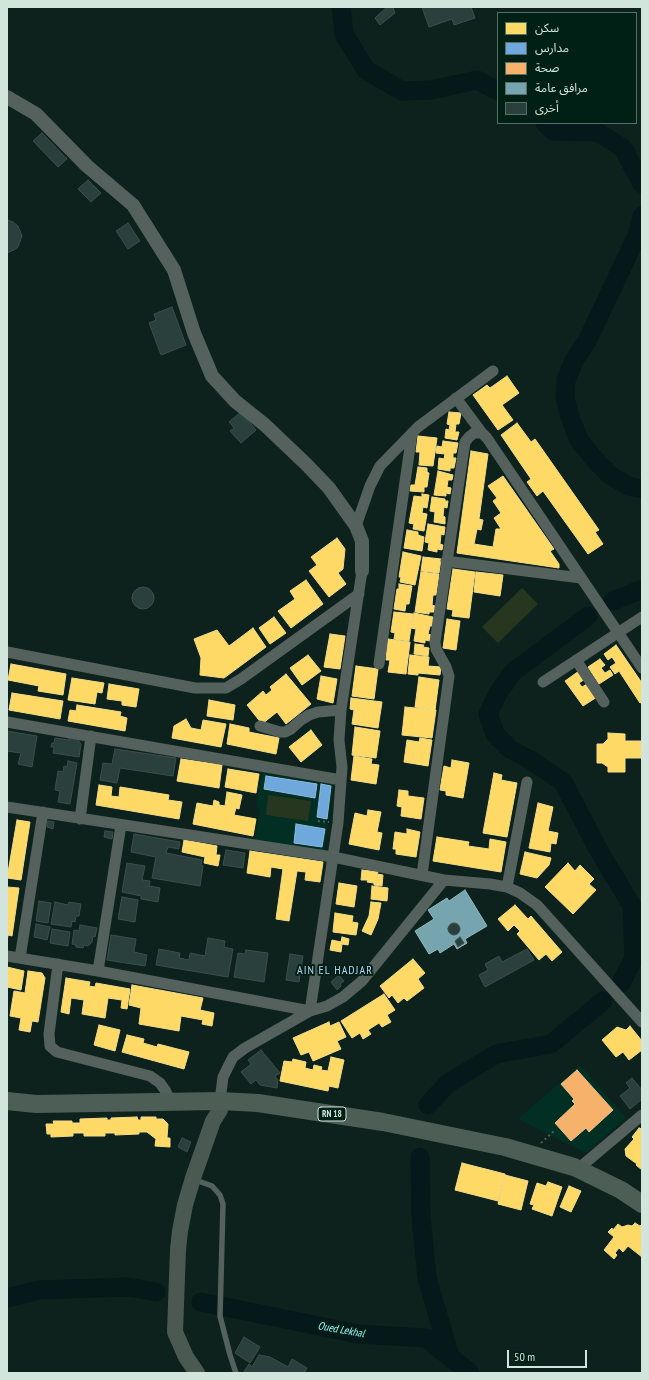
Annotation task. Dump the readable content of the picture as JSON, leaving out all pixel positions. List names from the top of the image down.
{
  "streets": {
    "main road": ["RN 18"]
  },
  "districts": ["AIN EL HADJAR"],
  "water": ["Oued Lekhal"],
  "legend": [
    "سكن",
    "مدارس",
    "صحة",
    "مرافق عامة",
    "أخرى"
  ],
  "scale_bar": "50 m"
}
